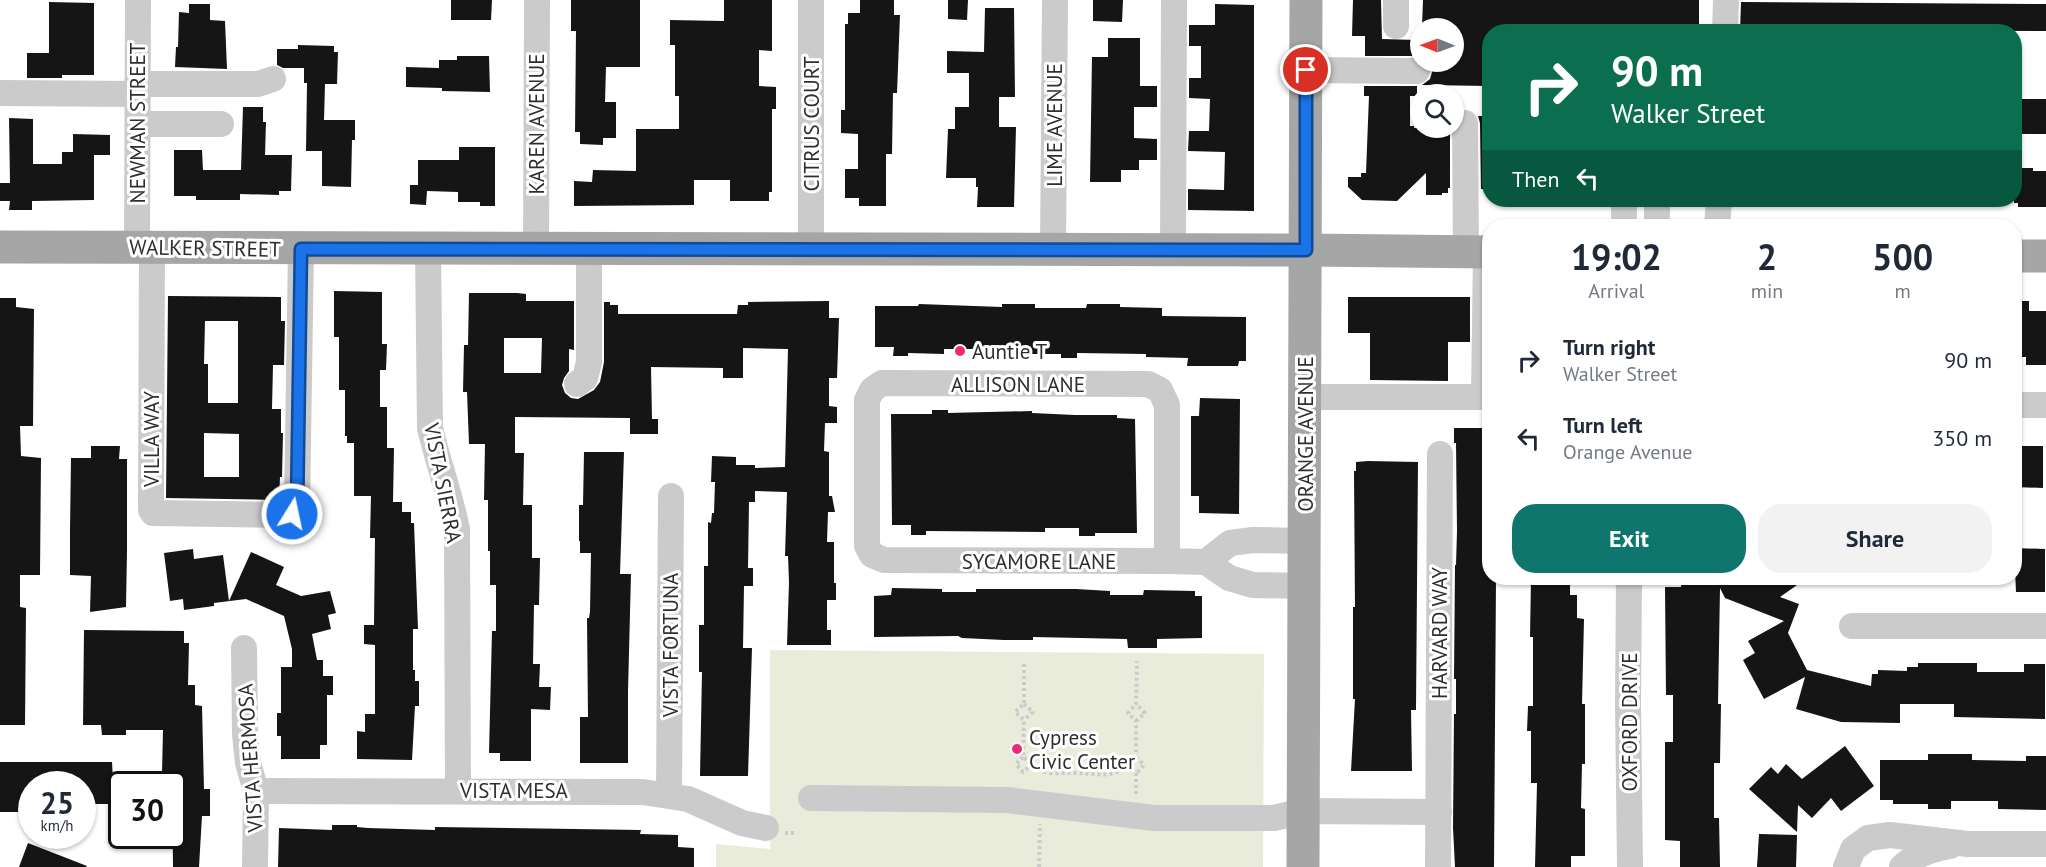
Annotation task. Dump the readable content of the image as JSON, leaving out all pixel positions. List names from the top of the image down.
{
  "streets": {
    "main road": ["WALKER STREET", "ORANGE AVENUE"],
    "street": [
      "NEWMAN STREET",
      "KAREN AVENUE",
      "CITRUS COURT",
      "LIME AVENUE",
      "ALLISON LANE",
      "VILLA WAY",
      "VISTA SIERRA",
      "SYCAMORE LANE",
      "HARVARD WAY",
      "VISTA FORTUNA",
      "OXFORD DRIVE",
      "VISTA HERMOSA",
      "VISTA MESA"
    ]
  },
  "crossings": [
    ["NEWMAN STREET", "WALKER STREET"],
    ["NEWMAN STREET", "VILLA WAY"],
    ["KAREN AVENUE", "WALKER STREET"],
    ["CITRUS COURT", "WALKER STREET"],
    ["LIME AVENUE", "WALKER STREET"],
    ["WALKER STREET", "ORANGE AVENUE"],
    ["WALKER STREET", "VILLA WAY"],
    ["WALKER STREET", "VISTA SIERRA"],
    ["ALLISON LANE", "SYCAMORE LANE"],
    ["VISTA SIERRA", "VISTA MESA"],
    ["VISTA FORTUNA", "VISTA MESA"],
    ["VISTA HERMOSA", "VISTA MESA"]
  ],
  "places": ["Auntie T", "Cypress Civic Center"],
  "north": "left",
  "page": {
    "turn": ["90 m", "Walker Street"],
    "then": "Then",
    "eta": [
      "19:02",
      "Arrival",
      "2",
      "min",
      "500",
      "m"
    ],
    "list": [
      {
        "name": "Turn right",
        "note": "Walker Street",
        "value": "90 m"
      },
      {
        "name": "Turn left",
        "note": "Orange Avenue",
        "value": "350 m"
      }
    ],
    "buttons": ["Exit", "Share"],
    "speed": "25 km/h",
    "limit": "30"
  }
}
